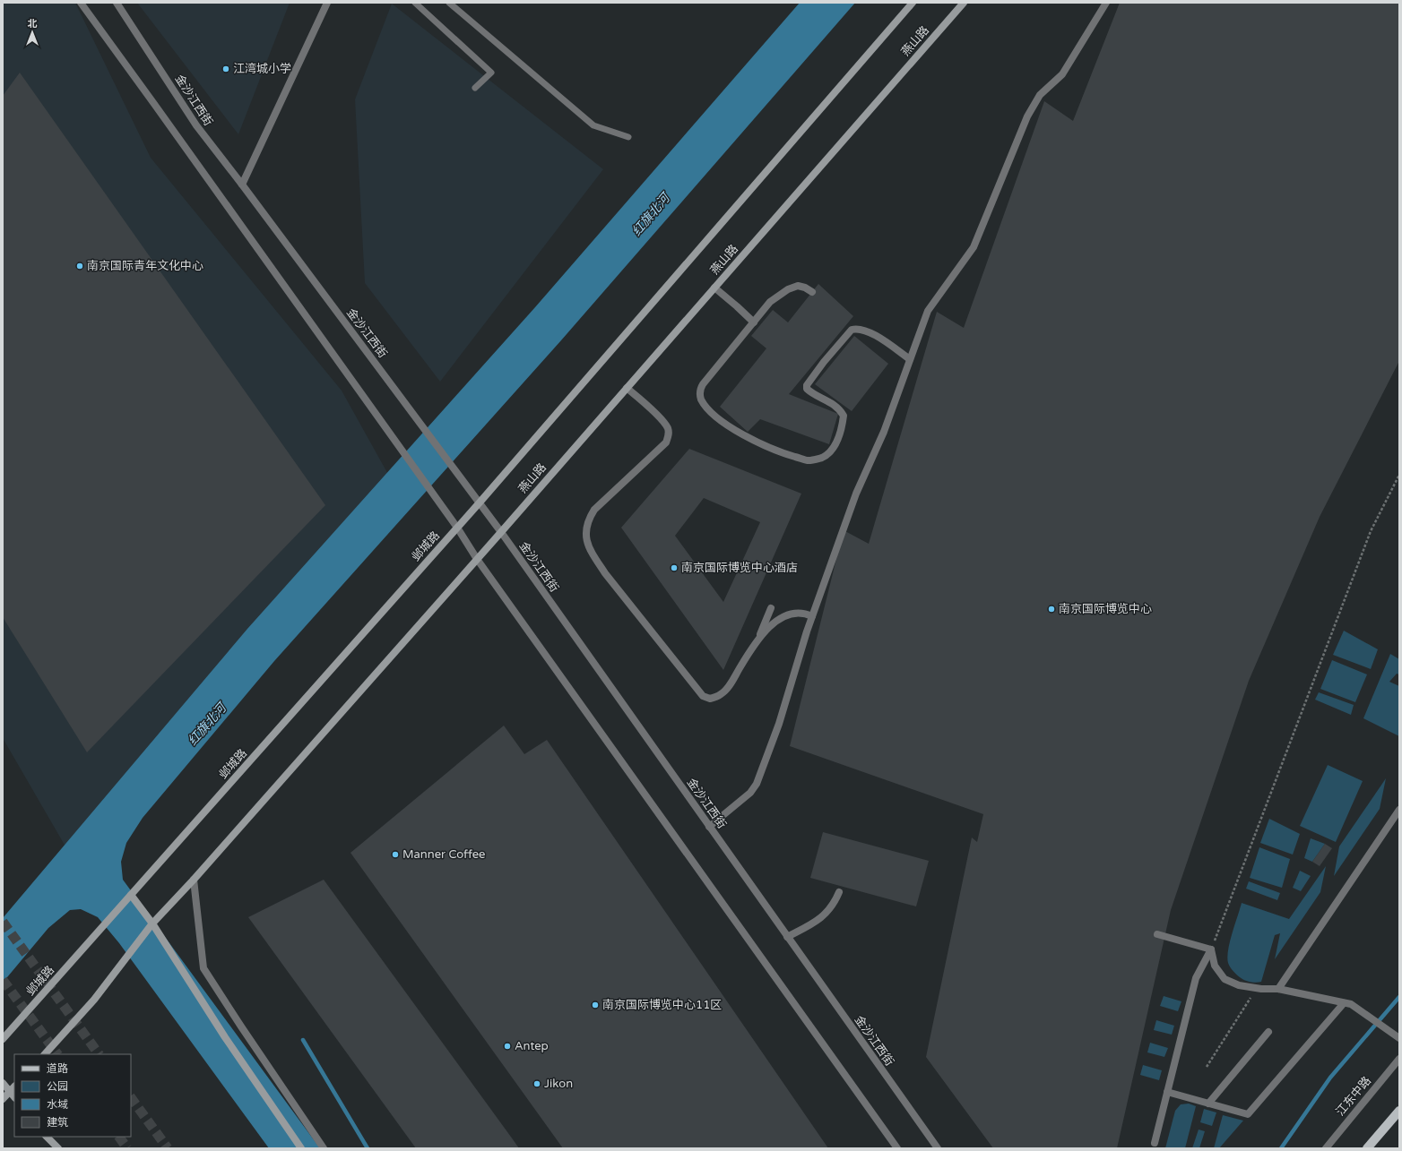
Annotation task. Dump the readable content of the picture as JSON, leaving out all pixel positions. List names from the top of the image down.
{
  "streets": {
    "main road": ["燕山路", "邺城路"],
    "street": ["金沙江西街", "江东中路"]
  },
  "crossings": [
    ["燕山路", "金沙江西街"],
    ["金沙江西街", "邺城路"]
  ],
  "water": ["红旗北河"],
  "places": [
    "江湾城小学",
    "南京国际青年文化中心",
    "南京国际博览中心酒店",
    "南京国际博览中心",
    "Manner Coffee",
    "南京国际博览中心11区",
    "Antep",
    "Jikon"
  ],
  "legend": [
    "道路",
    "公园",
    "水域",
    "建筑"
  ],
  "north": "top"
}
